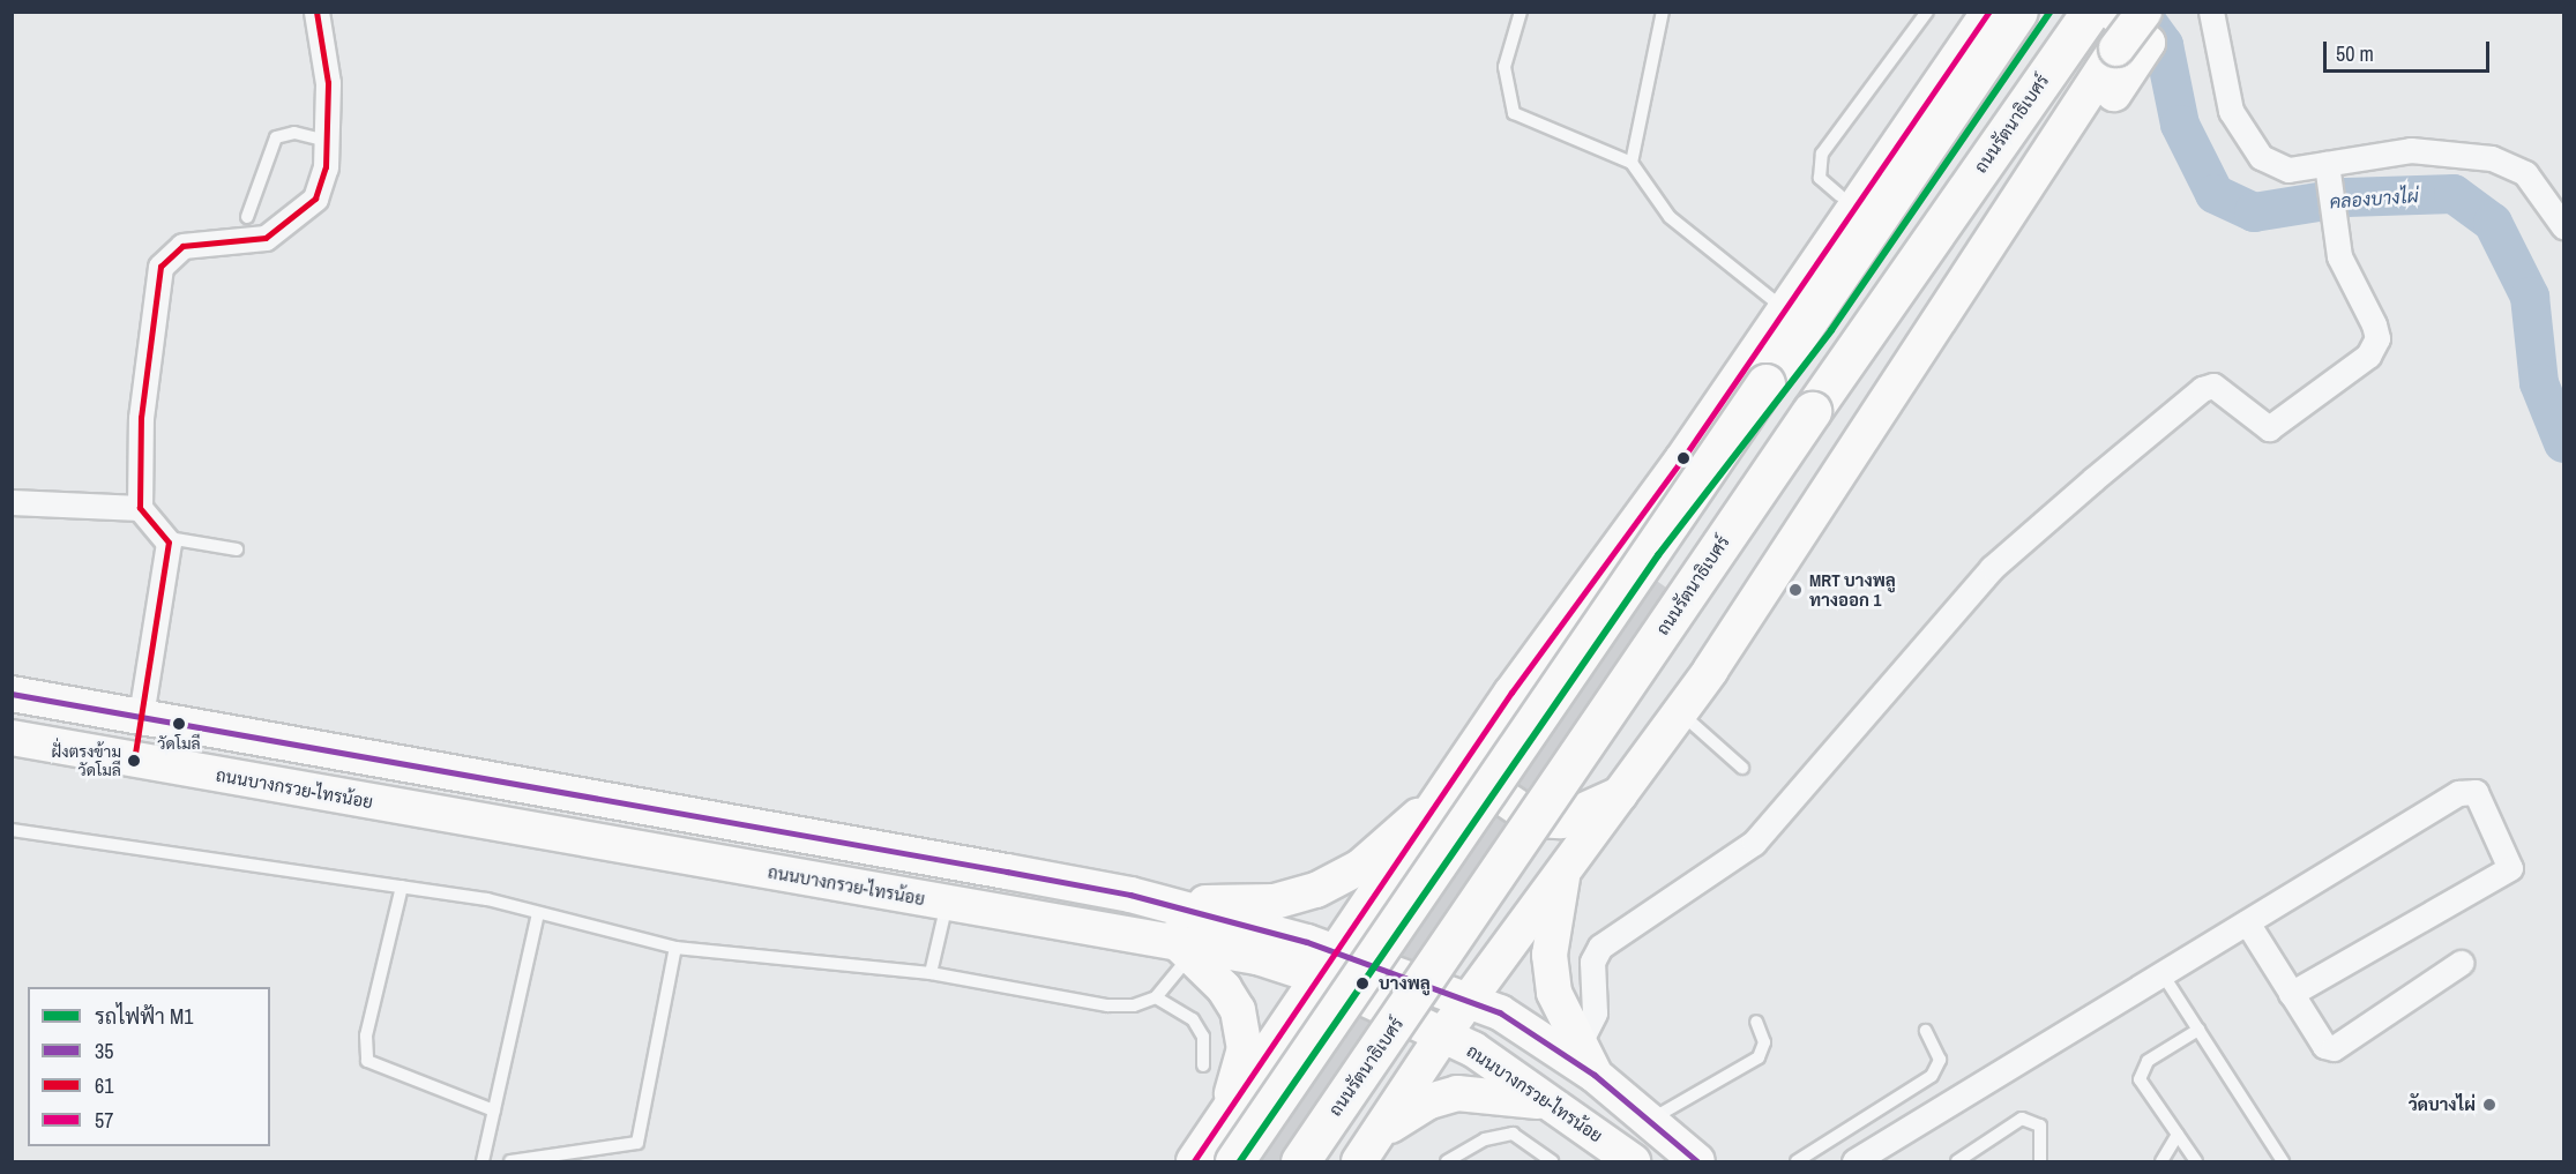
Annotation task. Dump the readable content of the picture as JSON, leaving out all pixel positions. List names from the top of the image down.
{
  "streets": {
    "main road": ["ถนนรัตนาธิเบศร์", "ถนนบางกรวย-ไทรน้อย"]
  },
  "water": ["คลองบางไผ่"],
  "places": [
    "MRT บางพลู ทางออก 1",
    "วัดโมลี",
    "ฝั่งตรงข้าม วัดโมลี",
    "บางพลู",
    "วัดบางไผ่"
  ],
  "lines": [
    "metro line M1",
    "transit line 61",
    "transit line 57",
    "transit line 35"
  ],
  "legend": [
    "รถไฟฟ้า M1",
    "35",
    "61",
    "57"
  ],
  "scale_bar": "50 m"
}
